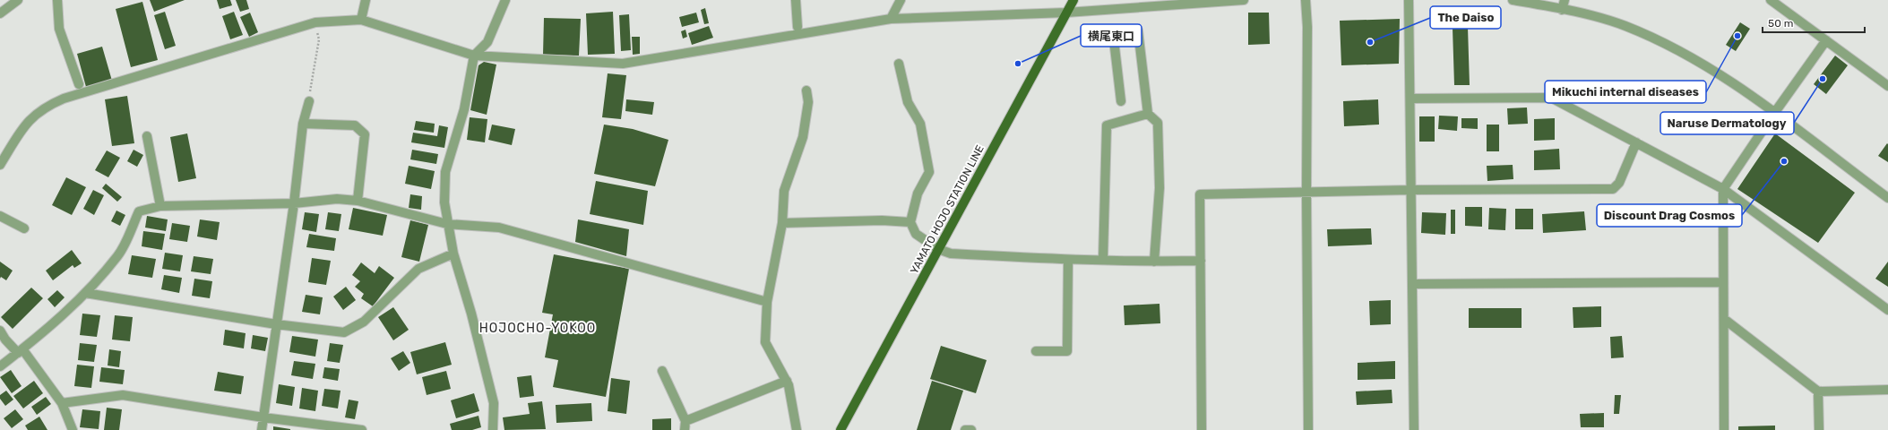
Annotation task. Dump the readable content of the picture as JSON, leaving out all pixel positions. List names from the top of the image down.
{
  "streets": {
    "main road": ["YAMATO HOJO STATION LINE"]
  },
  "districts": ["HOJOCHO-YOKOO"],
  "places": [
    "Mikuchi internal diseases",
    "The Daiso",
    "横尾東口",
    "Naruse Dermatology",
    "Discount Drag Cosmos"
  ],
  "scale_bar": "50 m"
}
